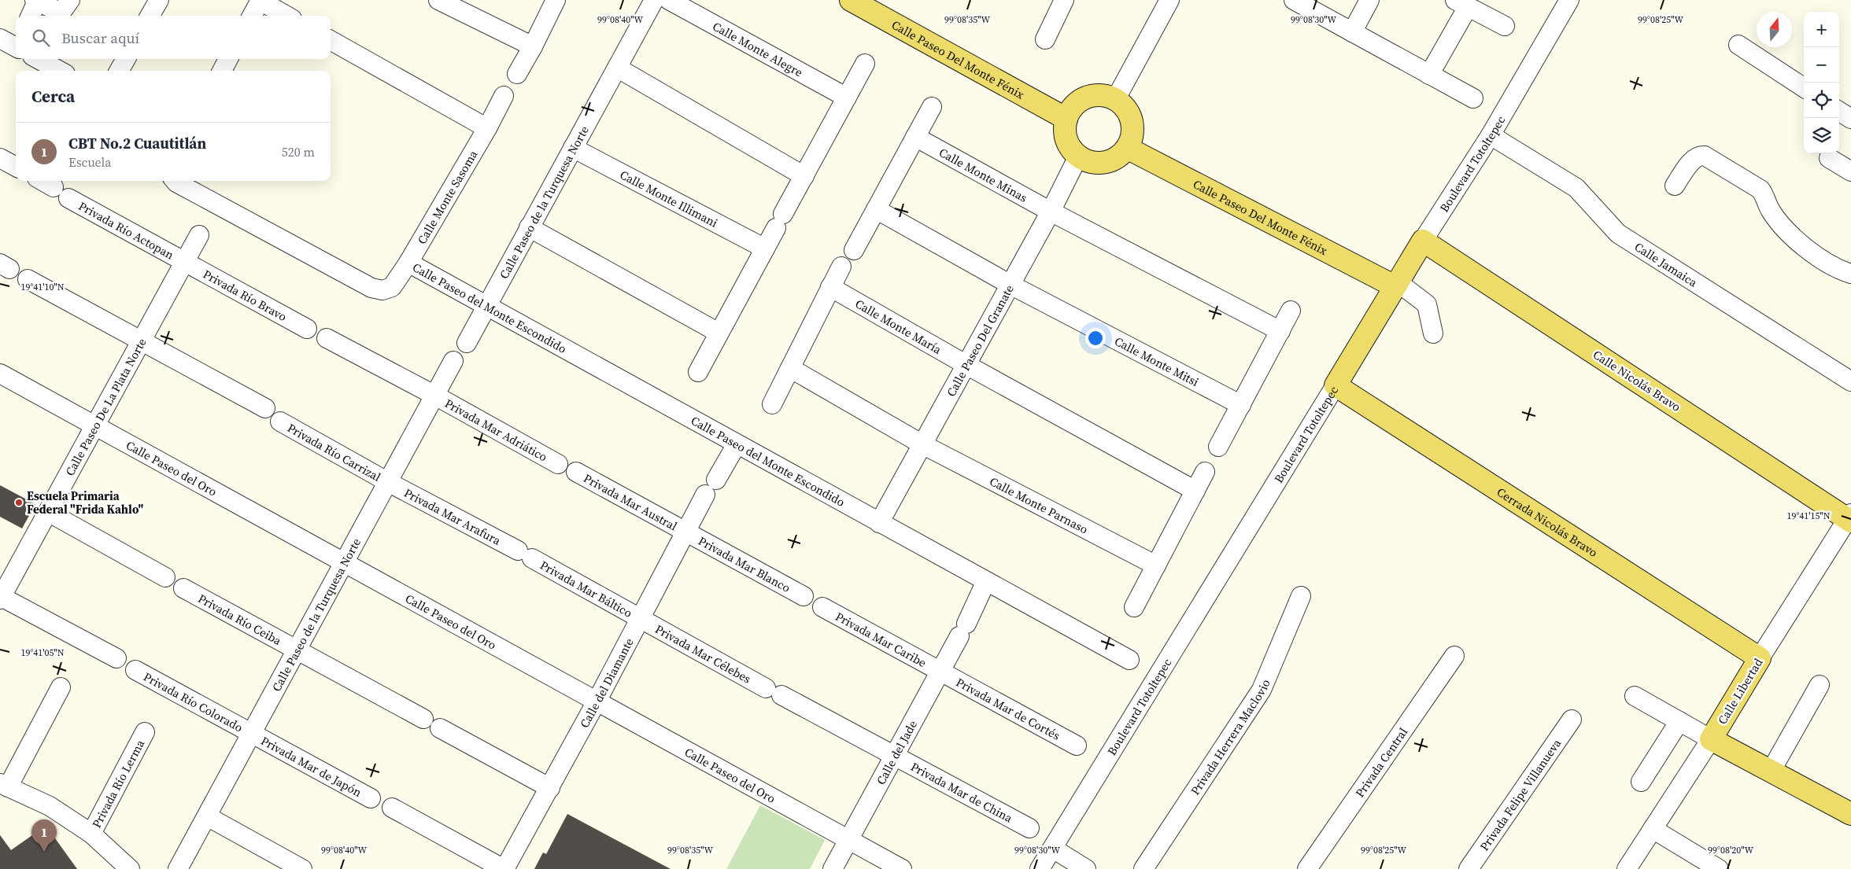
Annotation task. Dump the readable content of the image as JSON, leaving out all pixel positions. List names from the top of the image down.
{
  "streets": {
    "main road": [
      "Calle Paseo Del Monte Fénix",
      "Boulevard Totoltepec",
      "Calle Nicolás Bravo",
      "Cerrada Nicolás Bravo",
      "Calle Libertad"
    ],
    "street": [
      "Calle Monte Alegre",
      "Calle Monte Minas",
      "Calle Monte Sasoma",
      "Calle Monte Illimani",
      "Calle Paseo de la Turquesa Norte",
      "Privada Río Actopan",
      "Calle Jamaica",
      "Privada Río Bravo",
      "Calle Paseo del Monte Escondido",
      "Calle Monte María",
      "Calle Paseo Del Granate",
      "Calle Monte Mitsi",
      "Calle Paseo De La Plata Norte",
      "Privada Mar Adriático",
      "Privada Río Carrizal",
      "Calle Paseo del Oro",
      "Privada Mar Austral",
      "Calle Monte Parnaso",
      "Privada Mar Arafura",
      "Privada Mar Blanco",
      "Privada Mar Báltico",
      "Privada Río Ceiba",
      "Privada Mar Caribe",
      "Privada Mar Célebes",
      "Calle del Diamante",
      "Privada Río Colorado",
      "Privada Mar de Cortés",
      "Privada Herrera Maclovio",
      "Calle del Jade",
      "Privada Central",
      "Privada Mar de Japón",
      "Privada Río Lerma",
      "Privada Mar de China",
      "Privada Felipe Villanueva"
    ]
  },
  "crossings": [
    ["Calle Paseo Del Monte Fénix", "Boulevard Totoltepec"],
    ["Calle Paseo Del Monte Fénix", "Calle Paseo Del Granate"],
    ["Boulevard Totoltepec", "Calle Jamaica"],
    ["Boulevard Totoltepec", "Calle Nicolás Bravo"],
    ["Boulevard Totoltepec", "Cerrada Nicolás Bravo"],
    ["Calle Monte Minas", "Calle Paseo Del Granate"],
    ["Calle Monte Sasoma", "Calle Paseo del Monte Escondido"],
    ["Calle Monte Illimani", "Calle Paseo de la Turquesa Norte"],
    ["Calle Paseo de la Turquesa Norte", "Calle Paseo del Monte Escondido"],
    ["Calle Paseo de la Turquesa Norte", "Privada Mar Adriático"],
    ["Calle Paseo de la Turquesa Norte", "Privada Río Carrizal"],
    ["Calle Paseo de la Turquesa Norte", "Calle Paseo del Oro"],
    ["Calle Paseo de la Turquesa Norte", "Privada Mar Arafura"],
    ["Calle Paseo de la Turquesa Norte", "Privada Río Ceiba"],
    ["Calle Paseo de la Turquesa Norte", "Privada Río Colorado"],
    ["Calle Paseo de la Turquesa Norte", "Privada Mar de Japón"],
    ["Privada Río Actopan", "Privada Río Bravo"],
    ["Privada Río Actopan", "Calle Paseo De La Plata Norte"],
    ["Privada Río Bravo", "Calle Paseo De La Plata Norte"],
    ["Calle Paseo del Monte Escondido", "Calle Paseo Del Granate"],
    ["Calle Paseo del Monte Escondido", "Calle del Diamante"],
    ["Calle Paseo del Monte Escondido", "Calle del Jade"],
    ["Calle Monte María", "Calle Paseo Del Granate"],
    ["Calle Paseo Del Granate", "Calle Monte Mitsi"],
    ["Calle Paseo Del Granate", "Calle Monte Parnaso"],
    ["Calle Nicolás Bravo", "Calle Libertad"],
    ["Calle Paseo De La Plata Norte", "Calle Paseo del Oro"],
    ["Privada Río Carrizal", "Privada Mar Arafura"],
    ["Calle Paseo del Oro", "Calle del Diamante"],
    ["Calle Paseo del Oro", "Calle del Jade"],
    ["Privada Mar Austral", "Privada Mar Blanco"],
    ["Privada Mar Austral", "Calle del Diamante"],
    ["Privada Mar Arafura", "Privada Mar Báltico"],
    ["Cerrada Nicolás Bravo", "Calle Libertad"],
    ["Privada Mar Blanco", "Calle del Diamante"],
    ["Privada Mar Báltico", "Privada Mar Célebes"],
    ["Privada Mar Báltico", "Calle del Diamante"],
    ["Privada Mar Caribe", "Privada Mar de Cortés"],
    ["Privada Mar Caribe", "Calle del Jade"],
    ["Privada Mar Célebes", "Calle del Diamante"],
    ["Privada Mar Célebes", "Calle del Jade"],
    ["Privada Mar Célebes", "Privada Mar de China"],
    ["Privada Río Colorado", "Privada Mar de Japón"],
    ["Privada Mar de Cortés", "Calle del Jade"],
    ["Calle del Jade", "Privada Mar de China"]
  ],
  "places": ["Escuela Primaria Federal \"Frida Kahlo\""],
  "north": "top",
  "page": {
    "map_buttons": ["+", "−"],
    "search": "Buscar aquí",
    "heading": "Cerca",
    "list": [
      {
        "mark": "1",
        "name": "CBT No.2 Cuautitlán",
        "note": "Escuela",
        "value": "520 m"
      }
    ],
    "pins": "1"
  },
  "coordinates": [
    "99°08'40\"W",
    "99°08'35\"W",
    "99°08'30\"W",
    "99°08'25\"W",
    "19°41'10\"N",
    "19°41'15\"N",
    "19°41'05\"N",
    "99°08'20\"W"
  ]
}
